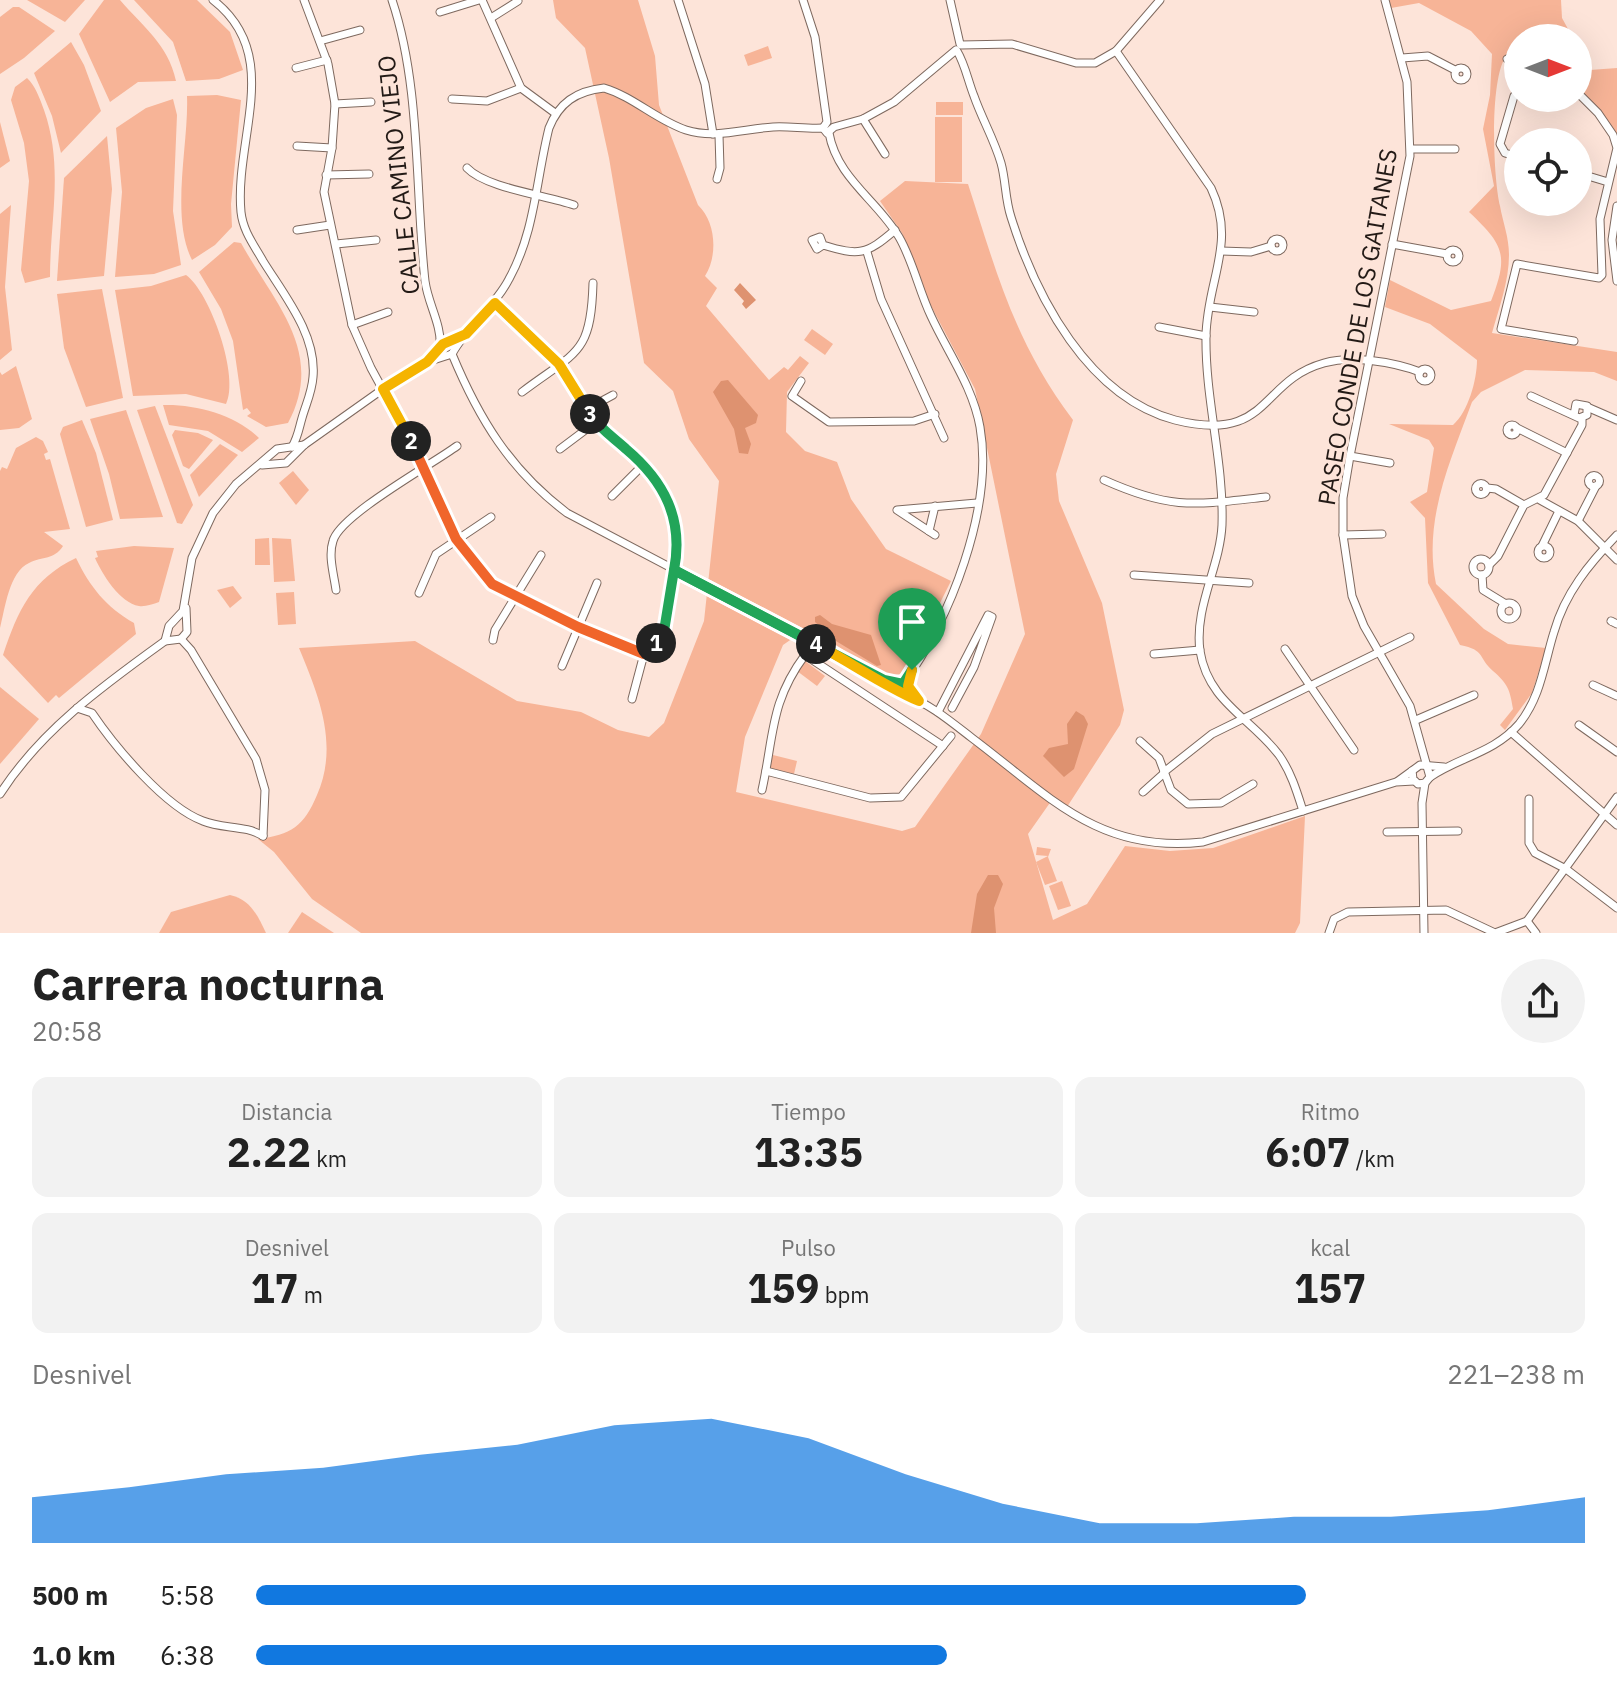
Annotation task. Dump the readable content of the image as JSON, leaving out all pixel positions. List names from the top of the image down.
{
  "streets": {
    "street": ["CALLE CAMINO VIEJO", "PASEO CONDE DE LOS GAITANES"]
  },
  "crossings": [
    ["CALLE CAMINO VIEJO", "PASEO CONDE DE LOS GAITANES"]
  ],
  "north": "right",
  "page": {
    "pins": [
      "3",
      "2",
      "1",
      "4"
    ],
    "heading": ["Carrera nocturna", "20:58"],
    "stats": [
      ["Distancia", "2.22 km"],
      ["Tiempo", "13:35"],
      ["Ritmo", "6:07 /km"],
      ["Desnivel", "17 m"],
      ["Pulso", "159 bpm"],
      ["kcal", "157"]
    ],
    "chart": ["Desnivel", "221–238 m"],
    "list": [
      {
        "name": "500 m",
        "note": "5:58"
      },
      {
        "name": "1.0 km",
        "note": "6:38"
      }
    ]
  }
}
